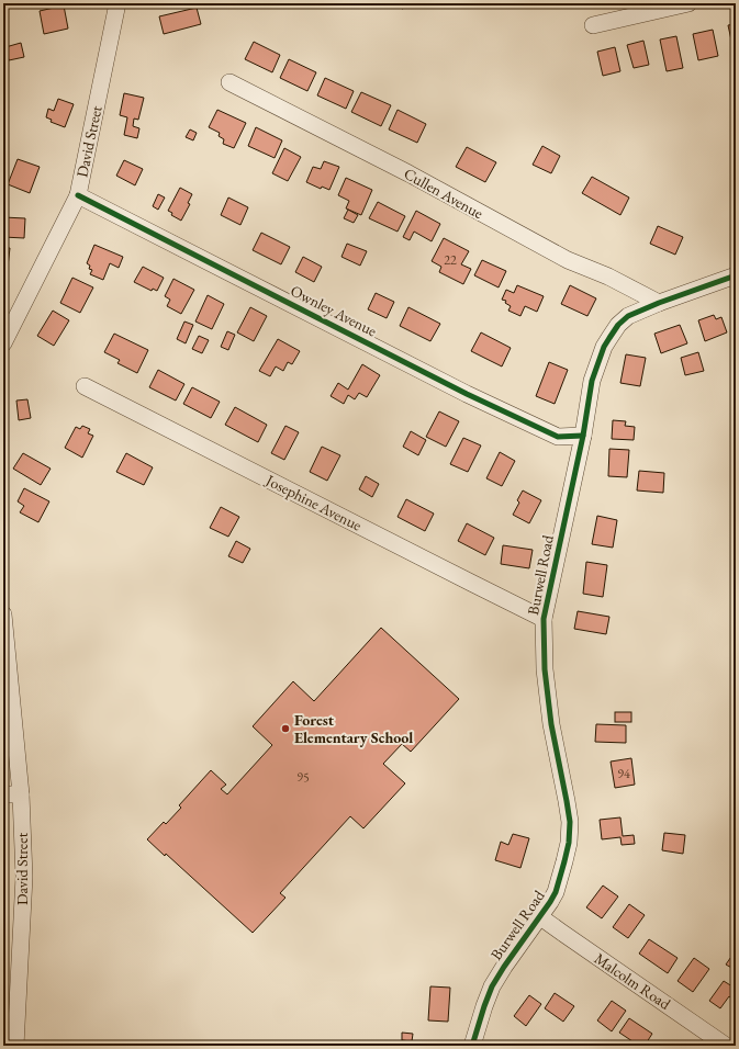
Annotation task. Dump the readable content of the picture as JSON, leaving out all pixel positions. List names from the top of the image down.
{
  "streets": {
    "street": [
      "David Street",
      "Cullen Avenue",
      "Ownley Avenue",
      "Josephine Avenue",
      "Burwell Road",
      "Malcolm Road"
    ]
  },
  "crossings": [
    ["David Street", "Ownley Avenue"],
    ["Cullen Avenue", "Burwell Road"],
    ["Ownley Avenue", "Burwell Road"],
    ["Josephine Avenue", "Burwell Road"],
    ["Burwell Road", "Malcolm Road"]
  ],
  "places": ["Forest Elementary School"],
  "house_numbers": ["22", "94", "95"]
}
